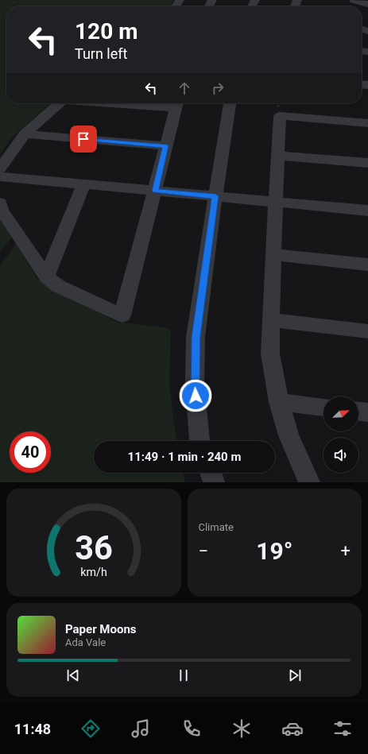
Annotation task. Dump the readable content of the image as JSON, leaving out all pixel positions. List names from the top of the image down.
{
  "north": "top right",
  "page": {
    "turn": ["120 m", "Turn left"],
    "limit": "40",
    "trip": "11:49 · 1 min · 240 m",
    "tile": "Climate",
    "heat": ["−", "19°", "+"],
    "song": ["Paper Moons", "Ada Vale"],
    "tabs": "11:48",
    "gauge": ["36", "km/h"]
  }
}
